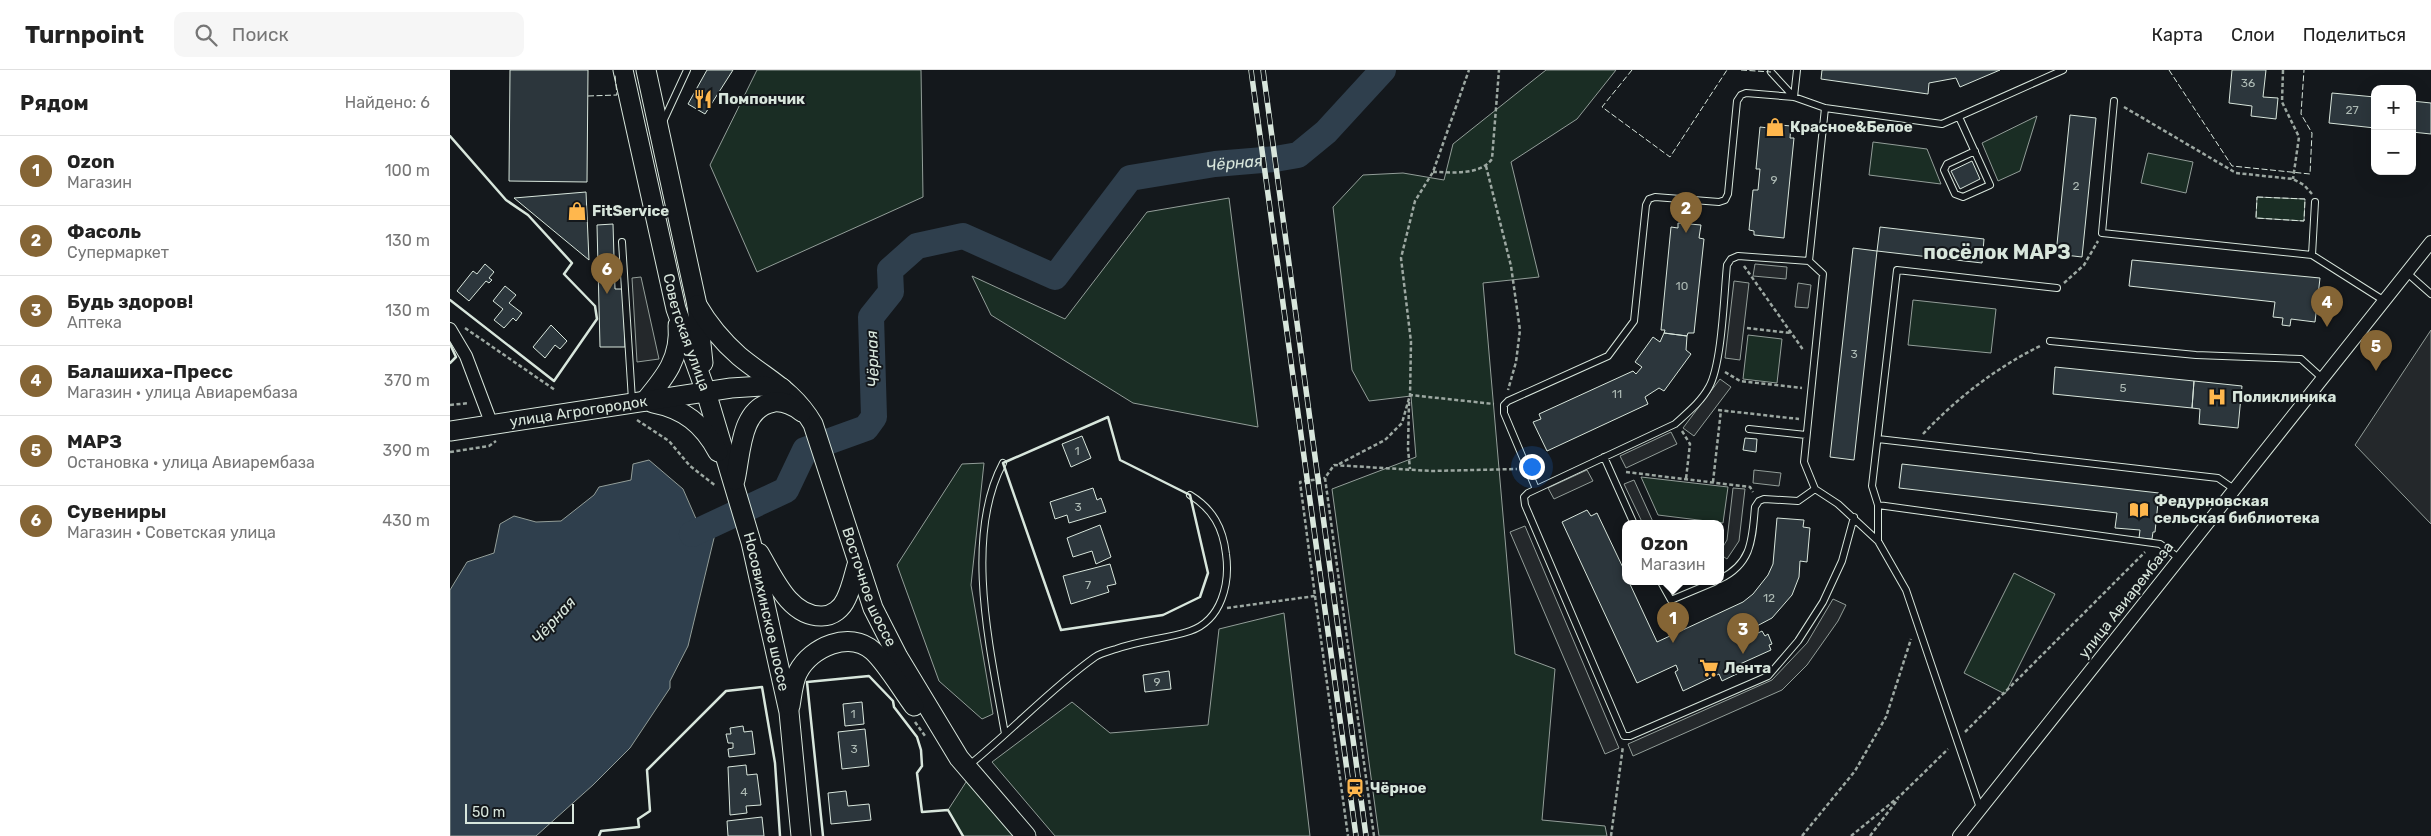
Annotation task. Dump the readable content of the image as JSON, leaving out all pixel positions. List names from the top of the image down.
{
  "streets": {
    "main road": [
      "Советская улица",
      "улица Агрогородок",
      "Восточное шоссе",
      "Носовихинское шоссе"
    ],
    "street": ["улица Авиарембаза"]
  },
  "crossings": [
    ["Советская улица", "улица Агрогородок"],
    ["Советская улица", "Восточное шоссе"],
    ["Советская улица", "Носовихинское шоссе"],
    ["улица Агрогородок", "Носовихинское шоссе"]
  ],
  "districts": ["посёлок МАРЗ"],
  "water": ["Чёрная"],
  "places": {
    "restaurant": ["Помпончик"],
    "shop": ["Красное&Белое", "FitService"],
    "hospital": ["Поликлиника"],
    "library": ["Федурновская сельская библиотека"],
    "supermarket": ["Лента"],
    "station": ["Чёрное"]
  },
  "house_numbers": [
    "36",
    "27",
    "9",
    "2",
    "10",
    "3",
    "5",
    "11",
    "1",
    "3",
    "7",
    "12",
    "9",
    "1",
    "3",
    "4"
  ],
  "scale_bar": "50 m",
  "page": {
    "header": "Turnpoint",
    "search": "Поиск",
    "nav": ["Карта", "Слои", "Поделиться"],
    "heading": ["Рядом", "Найдено: 6"],
    "map_buttons": ["+", "−"],
    "list": [
      {
        "mark": "1",
        "name": "Ozon",
        "note": "Магазин",
        "value": "100 m"
      },
      {
        "mark": "2",
        "name": "Фасоль",
        "note": "Супермаркет",
        "value": "130 m"
      },
      {
        "mark": "3",
        "name": "Будь здоров!",
        "note": "Аптека",
        "value": "130 m"
      },
      {
        "mark": "4",
        "name": "Балашиха-Пресс",
        "note": "Магазин · улица Авиарембаза",
        "value": "370 m"
      },
      {
        "mark": "5",
        "name": "МАРЗ",
        "note": "Остановка · улица Авиарембаза",
        "value": "390 m"
      },
      {
        "mark": "6",
        "name": "Сувениры",
        "note": "Магазин · Советская улица",
        "value": "430 m"
      }
    ],
    "pins": [
      "2",
      "6",
      "4",
      "5",
      "1",
      "3"
    ],
    "popup": ["Ozon", "Магазин"],
    "scale": "50 m"
  }
}
